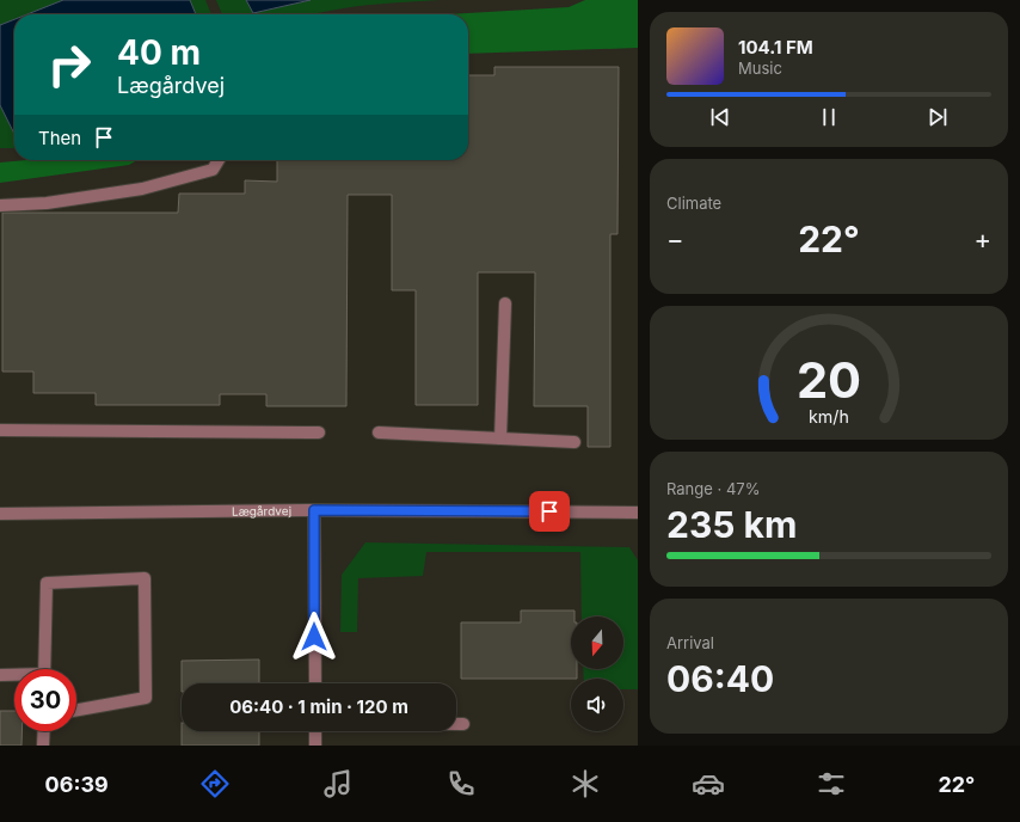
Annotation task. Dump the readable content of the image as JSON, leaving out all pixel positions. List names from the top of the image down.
{
  "streets": {
    "street": ["Lægårdvej"]
  },
  "north": "bottom",
  "page": {
    "turn": ["40 m", "Lægårdvej"],
    "song": ["104.1 FM", "Music"],
    "then": "Then",
    "tile": [
      "Climate",
      ["Range · 47%", "235 km"],
      ["Arrival", "06:40"]
    ],
    "heat": ["−", "22°", "+"],
    "limit": "30",
    "trip": "06:40 · 1 min · 120 m",
    "tabs": ["06:39", "22°"],
    "gauge": ["20", "km/h"]
  }
}
